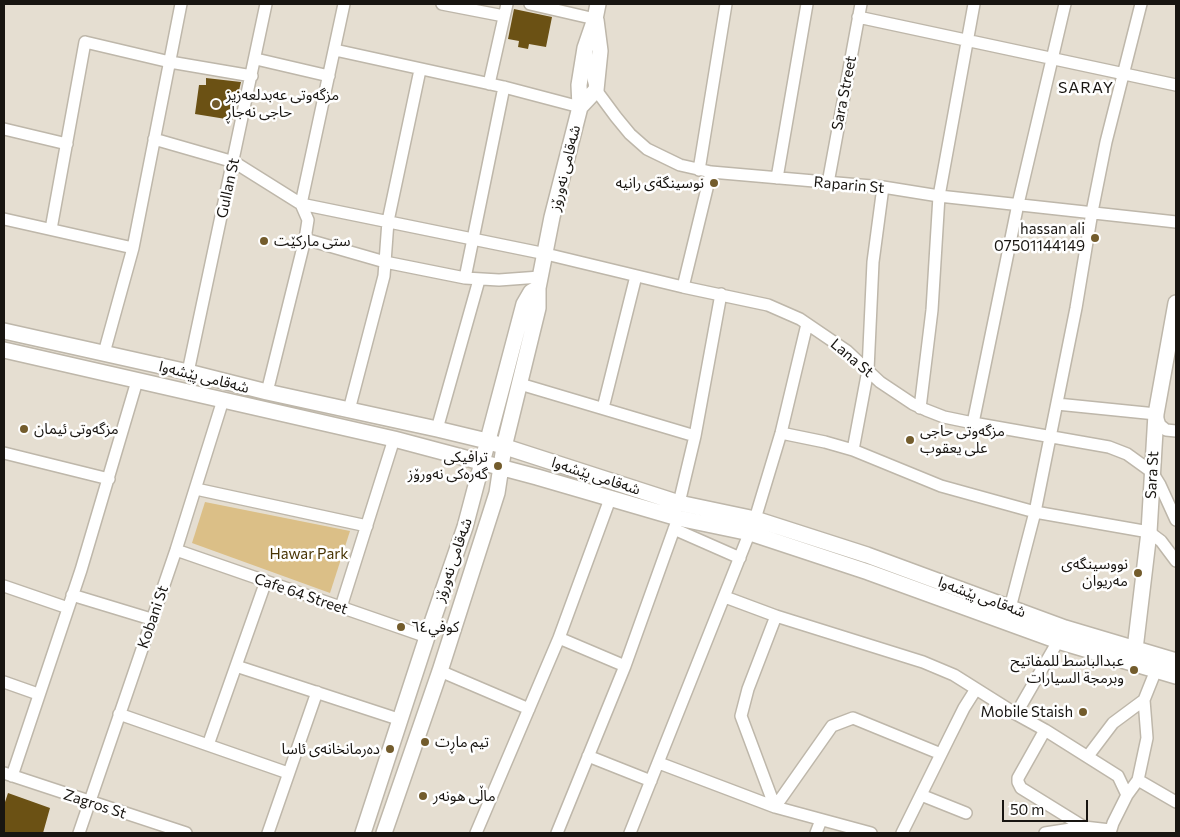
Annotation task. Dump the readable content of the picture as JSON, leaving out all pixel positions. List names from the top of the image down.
{
  "streets": {
    "main road": ["شەقامی نەورۆز", "شەقامی پێشەوا", "Sara St"],
    "street": [
      "Sara Street",
      "Raparin St",
      "Gullan St",
      "Lana St",
      "Cafe 64 Street",
      "Kobani St",
      "Zagros St"
    ]
  },
  "crossings": [
    ["Sara Street", "Raparin St"],
    ["شەقامی نەورۆز", "Raparin St"],
    ["شەقامی نەورۆز", "Lana St"],
    ["شەقامی نەورۆز", "شەقامی پێشەوا"],
    ["شەقامی نەورۆز", "Cafe 64 Street"],
    ["Gullan St", "شەقامی پێشەوا"],
    ["Lana St", "Sara St"],
    ["شەقامی پێشەوا", "Sara St"],
    ["شەقامی پێشەوا", "Kobani St"],
    ["Cafe 64 Street", "Kobani St"],
    ["Kobani St", "Zagros St"]
  ],
  "districts": ["SARAY"],
  "parks": ["Hawar Park"],
  "places": [
    "مزگەوتی عەبدلعەزیز حاجی نەجاڕ",
    "نوسينگةى رانيه",
    "hassan ali 07501144149",
    "ستی مارکێت",
    "مزگەوتی ئیمان",
    "مزگەوتی حاجی علی یعقوب",
    "ترافیکی گەرەکی نەورۆز",
    "نووسینگەی مەریوان",
    "كوفي٦٤",
    "عبدالباسط للمفاتيح وبرمجة السيارات",
    "Mobile Staish",
    "تیم ماڕت",
    "دەرمانخانەی ئاسا",
    "ماڵی هونەر"
  ],
  "scale_bar": "50 m"
}
